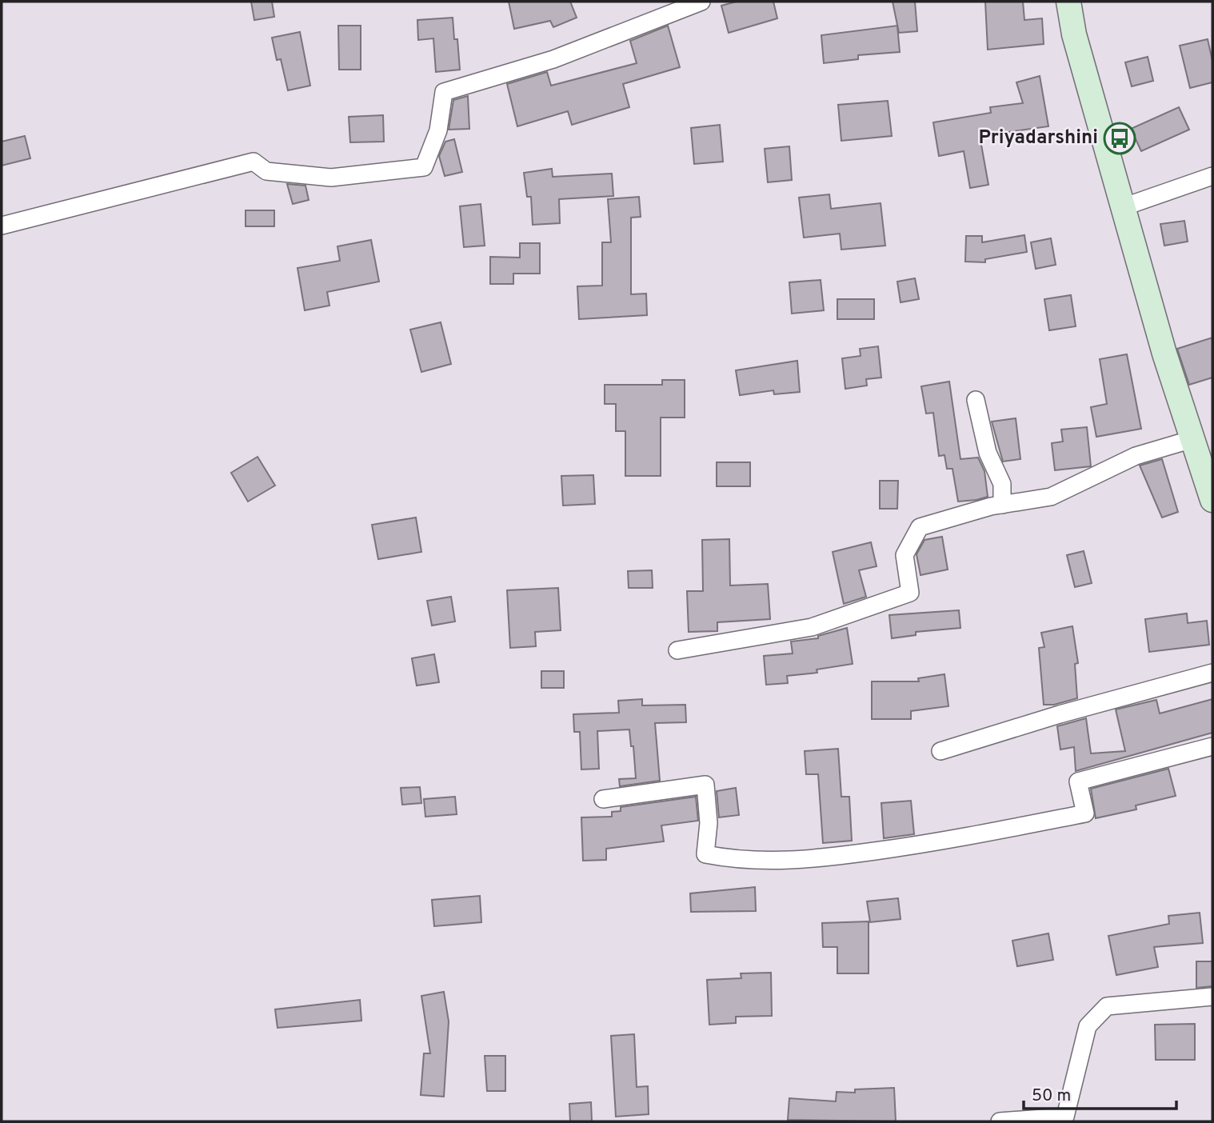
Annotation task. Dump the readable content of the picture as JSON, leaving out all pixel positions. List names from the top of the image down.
{
  "places": {
    "bus stop": ["Priyadarshini"]
  },
  "scale_bar": "50 m"
}
